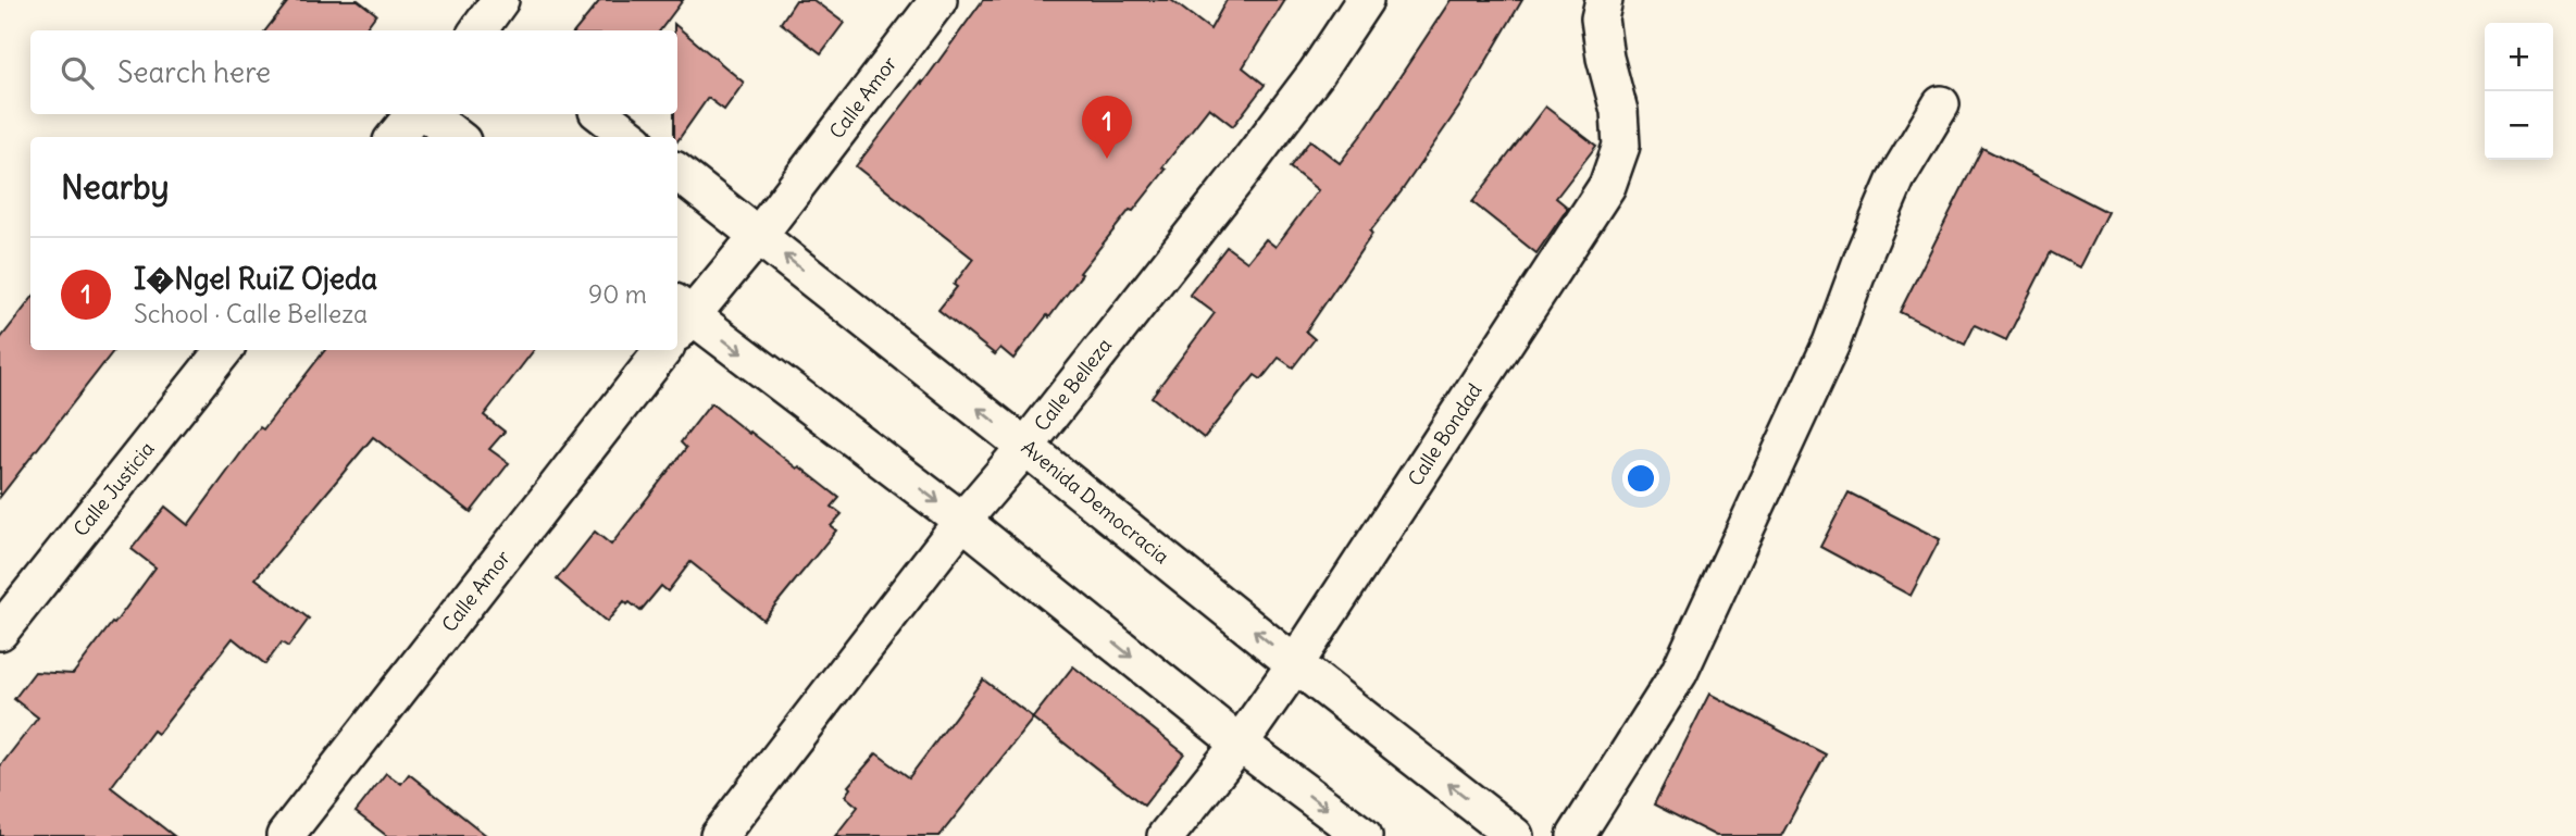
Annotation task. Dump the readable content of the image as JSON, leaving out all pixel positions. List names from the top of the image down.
{
  "streets": {
    "street": [
      "Calle Amor",
      "Calle Belleza",
      "Calle Bondad",
      "Calle Justicia",
      "Avenida Democracia"
    ]
  },
  "crossings": [
    ["Calle Amor", "Avenida Democracia"],
    ["Calle Belleza", "Avenida Democracia"],
    ["Calle Bondad", "Avenida Democracia"]
  ],
  "page": {
    "map_buttons": ["+", "−"],
    "search": "Search here",
    "pins": "1",
    "heading": "Nearby",
    "list": [
      {
        "mark": "1",
        "name": "I�Ngel RuiZ Ojeda",
        "note": "School · Calle Belleza",
        "value": "90 m"
      }
    ]
  }
}
